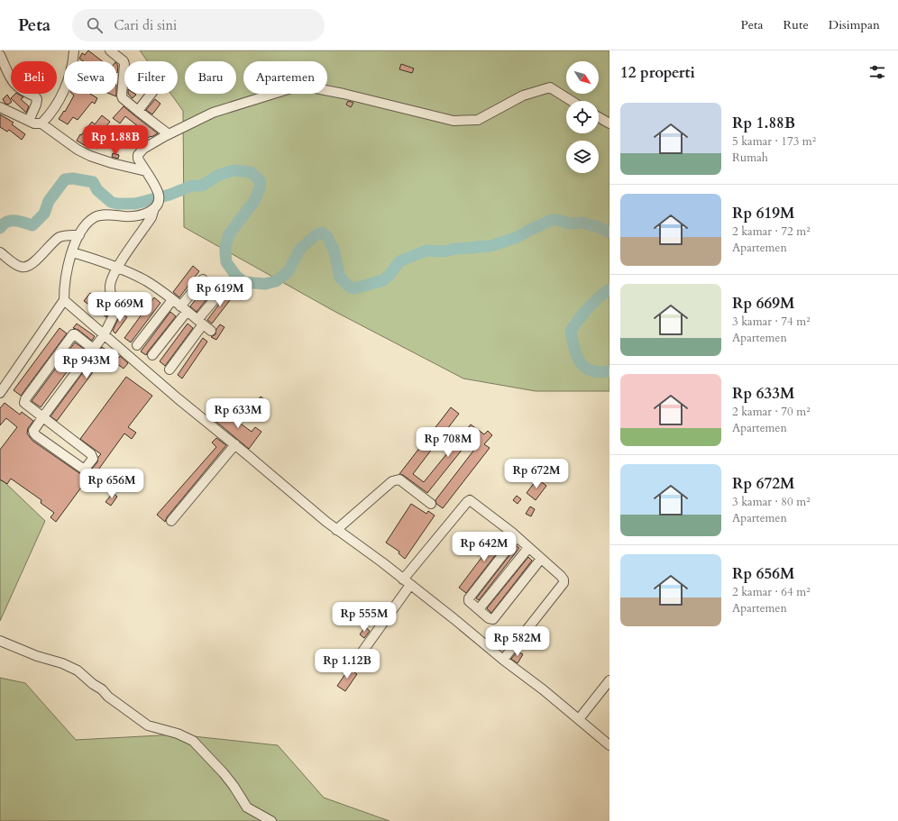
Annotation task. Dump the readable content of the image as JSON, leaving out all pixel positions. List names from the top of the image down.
{
  "north": "bottom right",
  "page": {
    "header": "Peta",
    "search": "Cari di sini",
    "nav": ["Peta", "Rute", "Disimpan"],
    "heading": "12 properti",
    "chip": [
      "Beli",
      "Sewa",
      "Filter",
      "Baru",
      "Apartemen"
    ],
    "list": [
      {
        "name": "Rp 1.88B",
        "note": "5 kamar · 173 m² · Rumah"
      },
      {
        "name": "Rp 619M",
        "note": "2 kamar · 72 m² · Apartemen"
      },
      {
        "name": "Rp 669M",
        "note": "3 kamar · 74 m² · Apartemen"
      },
      {
        "name": "Rp 633M",
        "note": "2 kamar · 70 m² · Apartemen"
      },
      {
        "name": "Rp 672M",
        "note": "3 kamar · 80 m² · Apartemen"
      },
      {
        "name": "Rp 656M",
        "note": "2 kamar · 64 m² · Apartemen"
      }
    ],
    "price": [
      "Rp 1.88B",
      "Rp 619M",
      "Rp 669M",
      "Rp 943M",
      "Rp 633M",
      "Rp 708M",
      "Rp 672M",
      "Rp 656M",
      "Rp 642M",
      "Rp 555M",
      "Rp 582M",
      "Rp 1.12B"
    ]
  }
}
